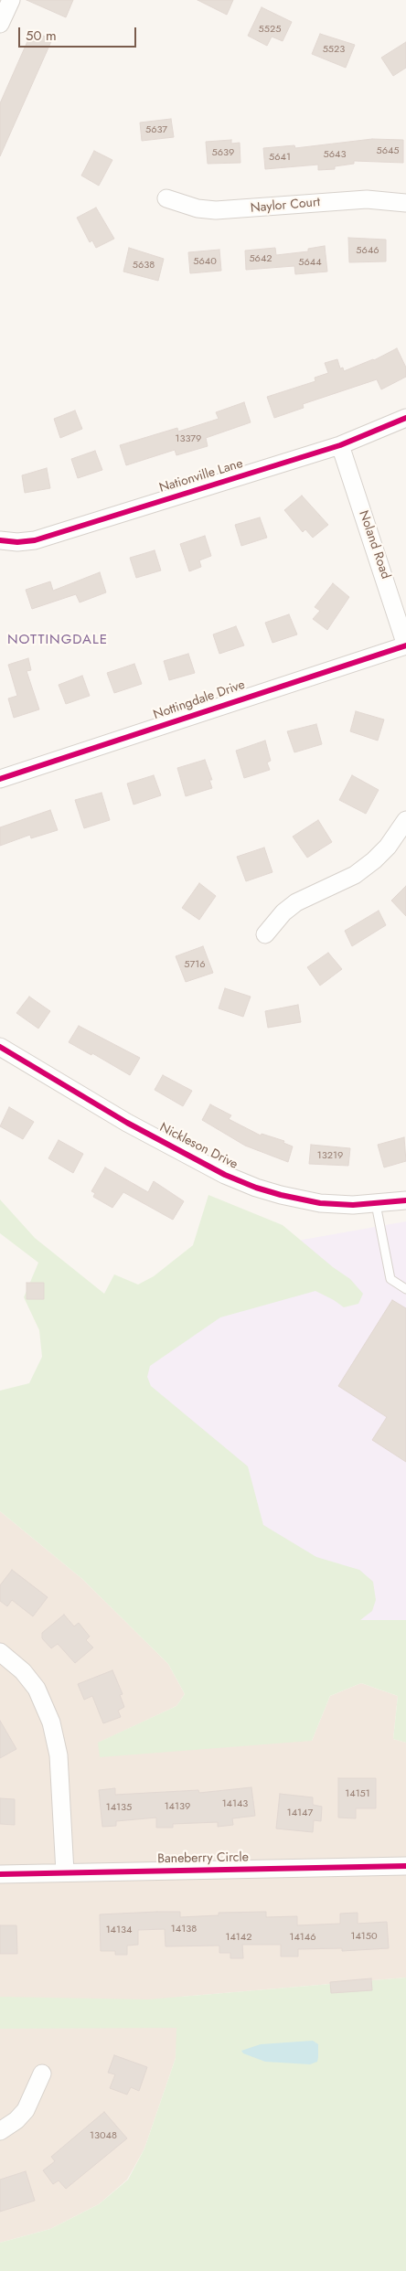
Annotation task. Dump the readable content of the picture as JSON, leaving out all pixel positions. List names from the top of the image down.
{
  "streets": {
    "street": [
      "Naylor Court",
      "Nationville Lane",
      "Noland Road",
      "Nottingdale Drive",
      "Nickleson Drive",
      "Baneberry Circle"
    ]
  },
  "crossings": [
    ["Nationville Lane", "Noland Road"],
    ["Noland Road", "Nottingdale Drive"]
  ],
  "districts": ["NOTTINGDALE"],
  "house_numbers": [
    "5525",
    "5523",
    "5637",
    "5645",
    "5639",
    "5643",
    "5641",
    "5646",
    "5642",
    "5640",
    "5644",
    "5638",
    "13379",
    "5716",
    "13219",
    "14151",
    "14143",
    "14139",
    "14135",
    "14147",
    "14138",
    "14134",
    "14150",
    "14142",
    "14146",
    "13048"
  ],
  "scale_bar": "50 m"
}
